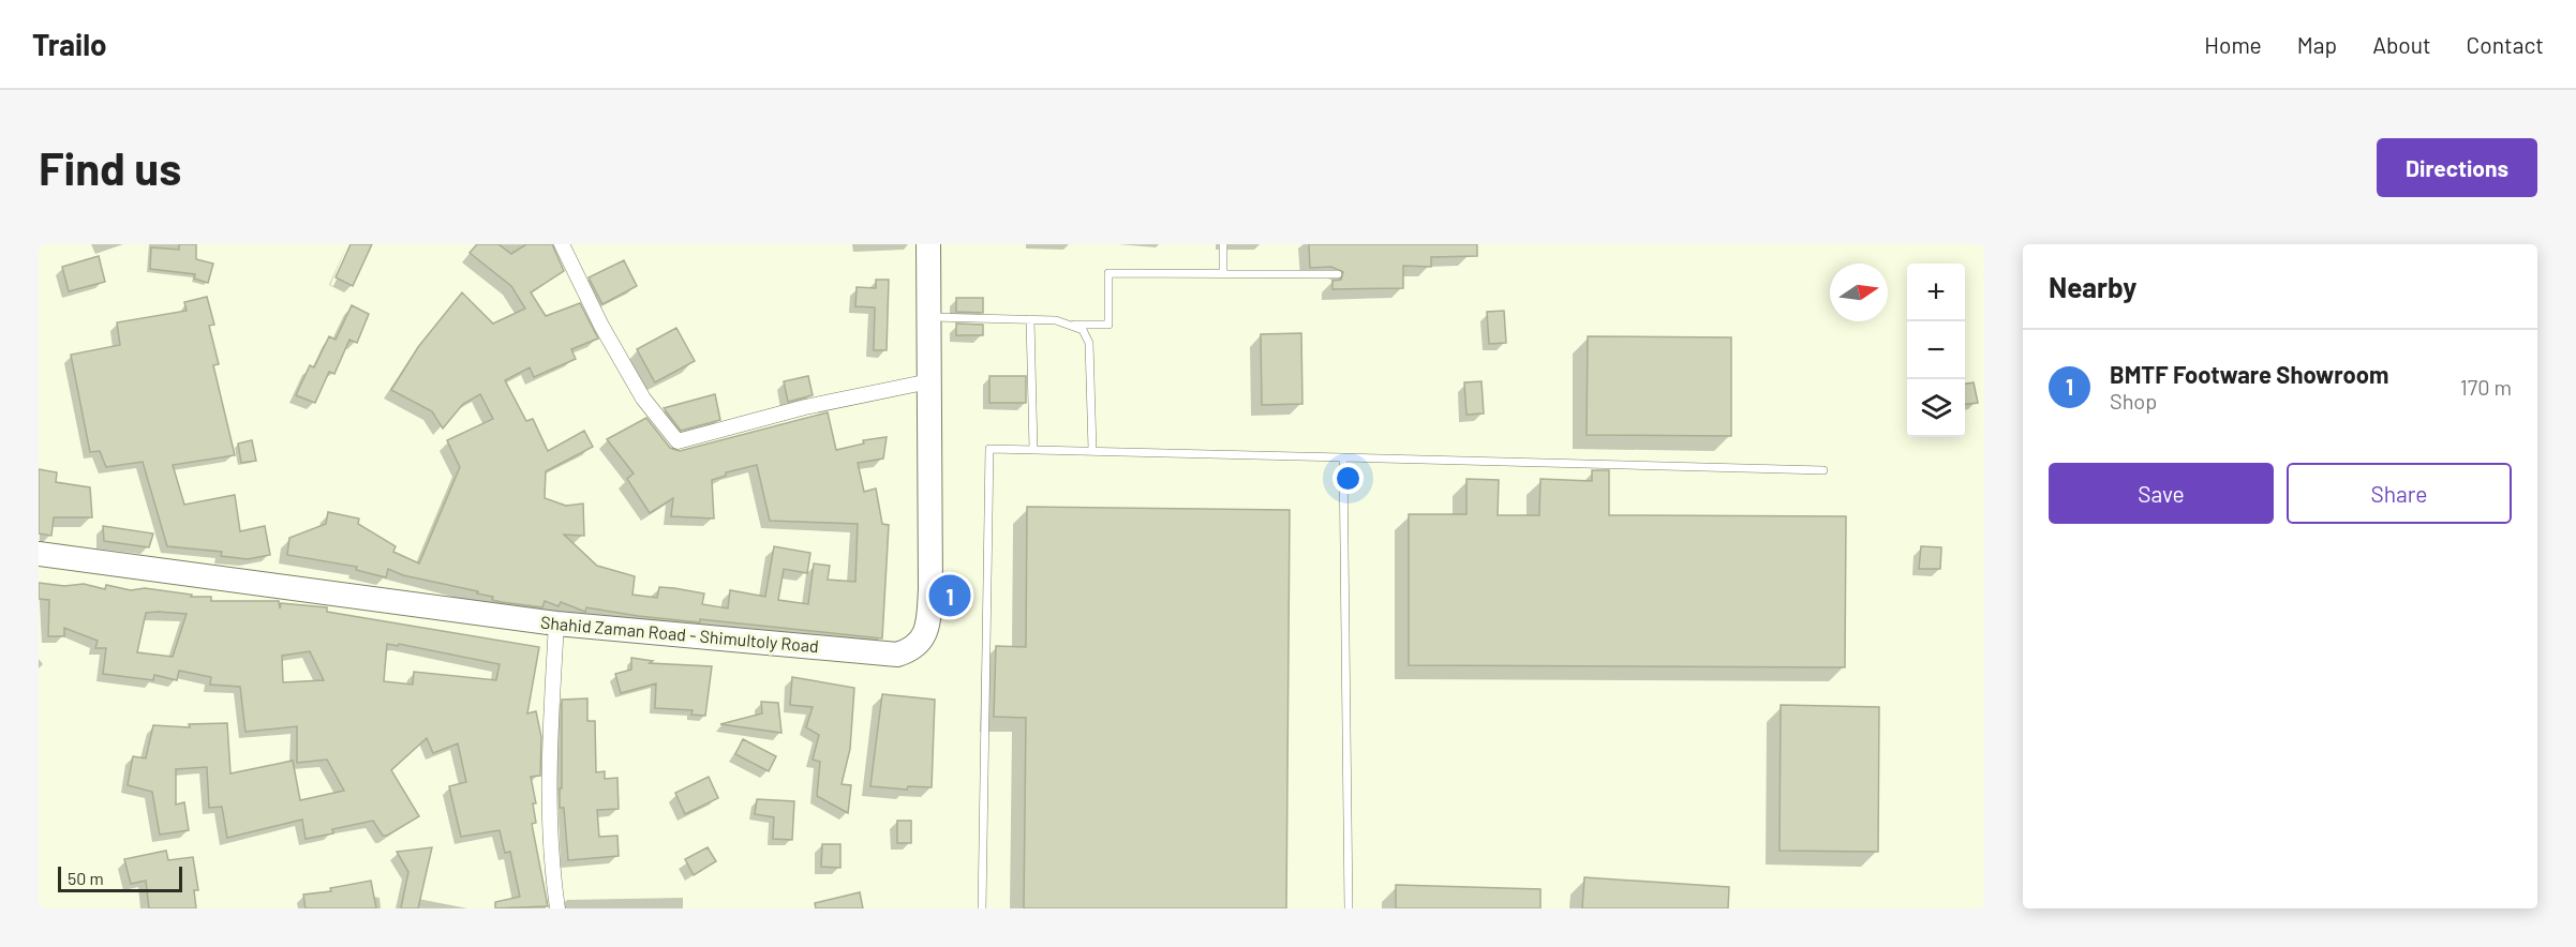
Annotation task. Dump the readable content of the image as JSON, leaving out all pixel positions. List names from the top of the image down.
{
  "streets": {
    "main road": ["Shahid Zaman Road - Shimultoly Road"]
  },
  "scale_bar": "50 m",
  "north": "right",
  "page": {
    "header": "Trailo",
    "nav": [
      "Home",
      "Map",
      "About",
      "Contact"
    ],
    "buttons": [
      "Directions",
      ["Save", "Share"]
    ],
    "title": "Find us",
    "heading": "Nearby",
    "map_buttons": ["+", "−"],
    "list": [
      {
        "mark": "1",
        "name": "BMTF Footware Showroom",
        "note": "Shop",
        "value": "170 m"
      }
    ],
    "pins": "1",
    "scale": "50 m"
  }
}
